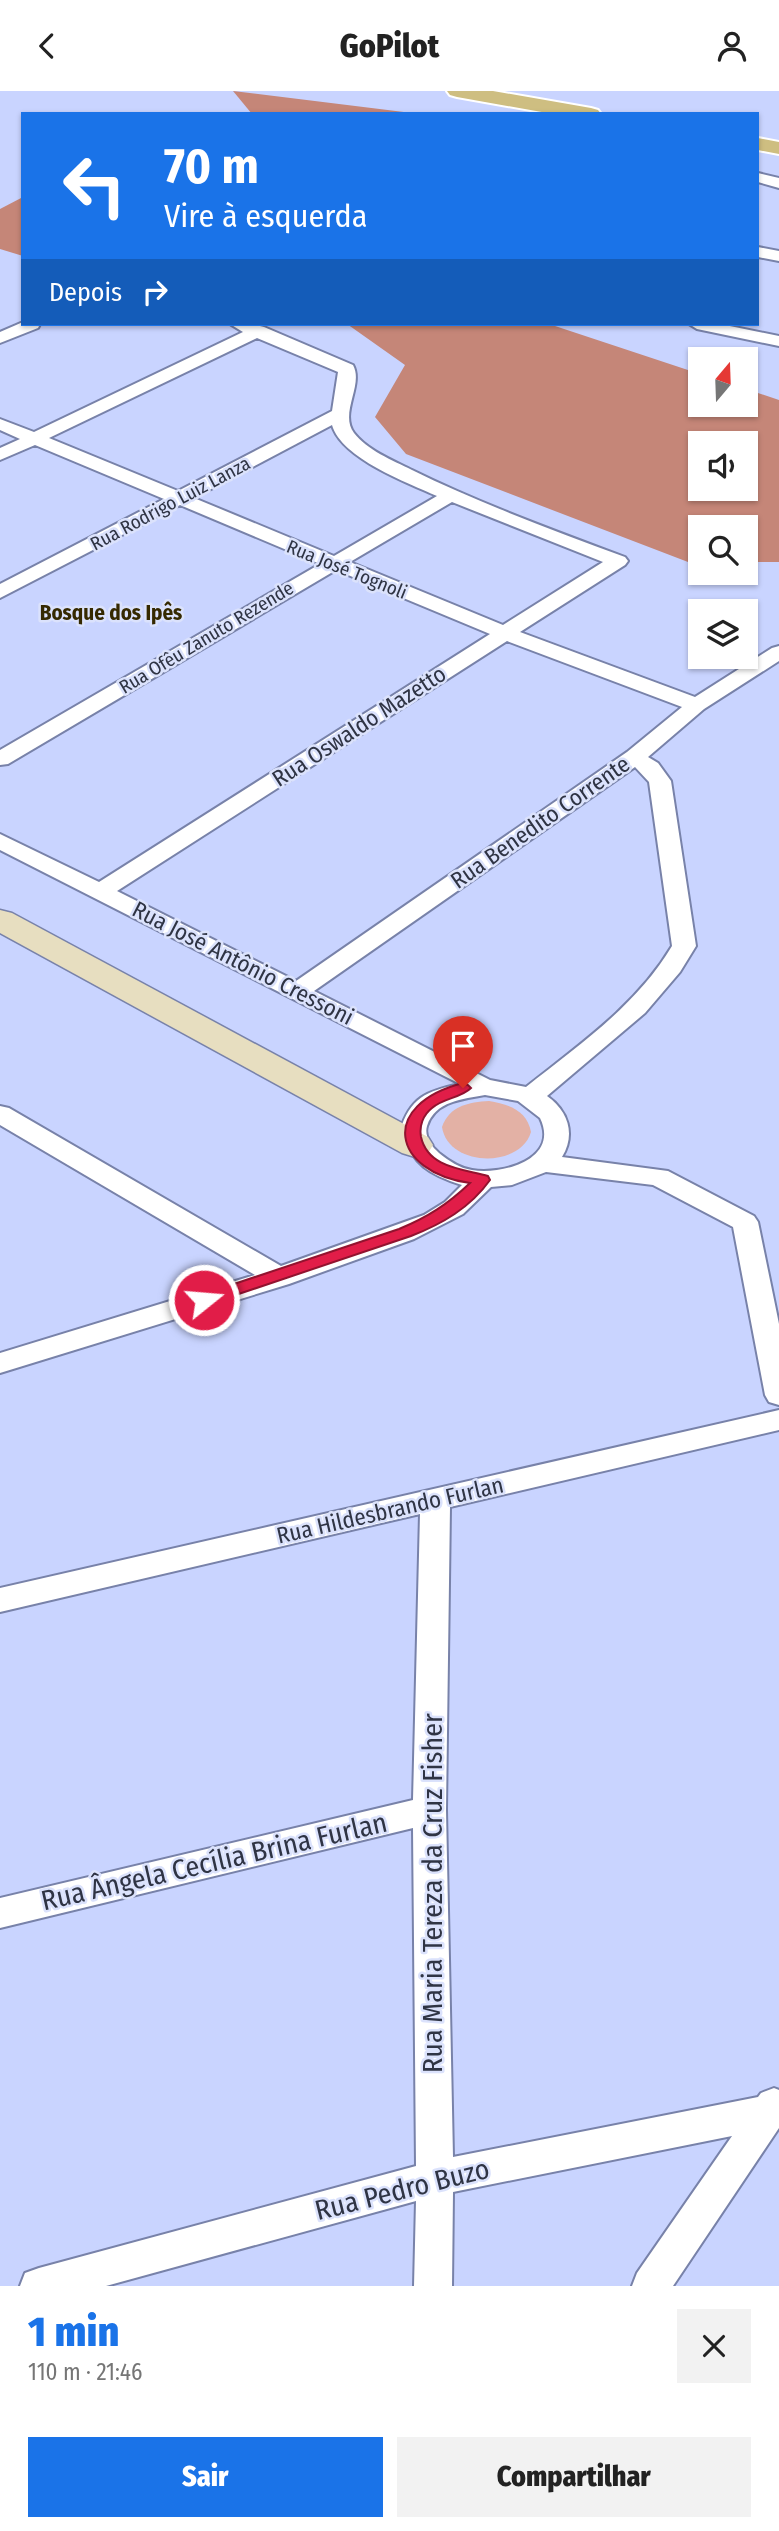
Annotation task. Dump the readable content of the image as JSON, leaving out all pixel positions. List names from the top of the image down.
{
  "streets": {
    "street": [
      "Rua Rodrigo Luiz Lanza",
      "Rua José Tognoli",
      "Rua Ofêu Zanuto Rezende",
      "Rua Oswaldo Mazetto",
      "Rua Benedito Corrente",
      "Rua José Antônio Cressoni",
      "Rua Hildesbrando Furlan",
      "Rua Ângela Cecília Brina Furlan",
      "Rua Maria Tereza da Cruz Fisher",
      "Rua Pedro Buzo"
    ]
  },
  "crossings": [
    ["Rua Rodrigo Luiz Lanza", "Rua José Tognoli"],
    ["Rua José Tognoli", "Rua Ofêu Zanuto Rezende"],
    ["Rua José Tognoli", "Rua Oswaldo Mazetto"],
    ["Rua José Tognoli", "Rua Benedito Corrente"],
    ["Rua Ofêu Zanuto Rezende", "Rua Oswaldo Mazetto"],
    ["Rua Oswaldo Mazetto", "Rua José Antônio Cressoni"],
    ["Rua Benedito Corrente", "Rua José Antônio Cressoni"],
    ["Rua Hildesbrando Furlan", "Rua Maria Tereza da Cruz Fisher"],
    ["Rua Ângela Cecília Brina Furlan", "Rua Maria Tereza da Cruz Fisher"],
    ["Rua Maria Tereza da Cruz Fisher", "Rua Pedro Buzo"]
  ],
  "districts": ["Bosque dos Ipês"],
  "north": "top",
  "page": {
    "header": "GoPilot",
    "turn": ["70 m", "Vire à esquerda"],
    "then": "Depois",
    "heading": ["1 min", "110 m · 21:46"],
    "buttons": ["Sair", "Compartilhar"]
  }
}
